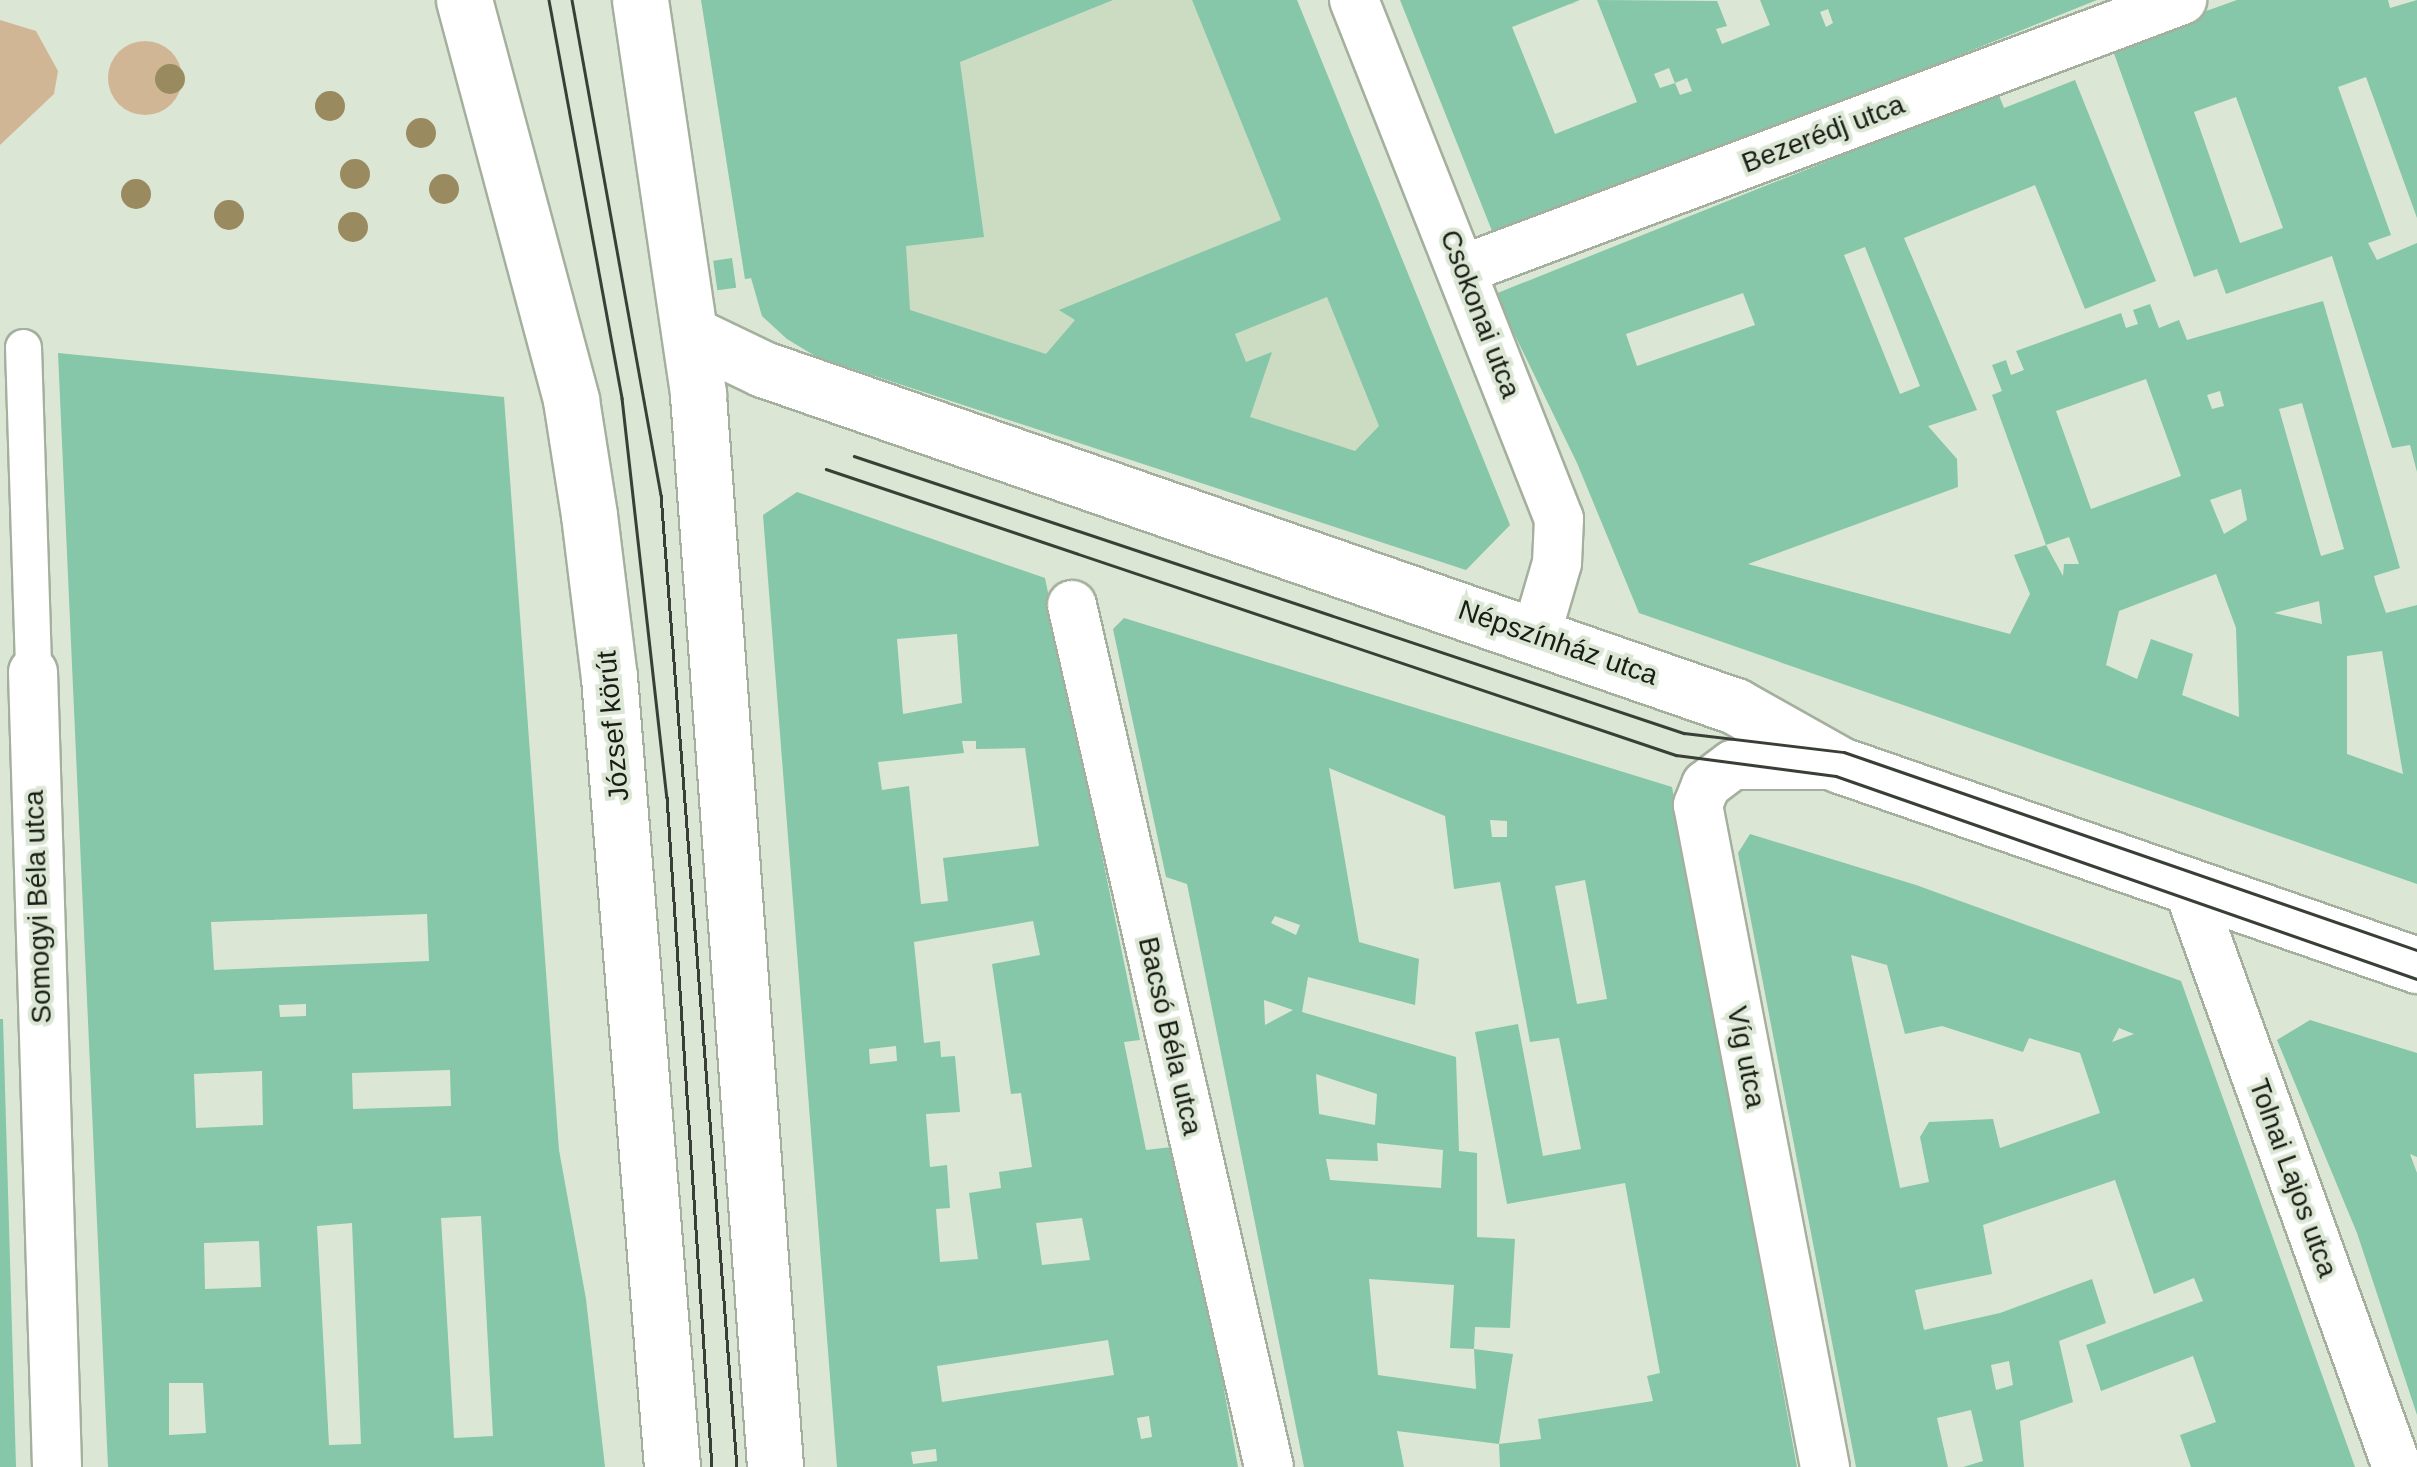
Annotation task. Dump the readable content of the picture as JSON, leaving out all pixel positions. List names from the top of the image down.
{
  "streets": {
    "main road": ["Népszínház utca", "József körút"],
    "street": [
      "Bezerédj utca",
      "Csokonai utca",
      "Somogyi Béla utca",
      "Bacsó Béla utca",
      "Víg utca",
      "Tolnai Lajos utca"
    ]
  },
  "crossings": [
    ["Bezerédj utca", "Csokonai utca"],
    ["Csokonai utca", "Népszínház utca"],
    ["Népszínház utca", "Víg utca"],
    ["Népszínház utca", "Tolnai Lajos utca"]
  ]
}
